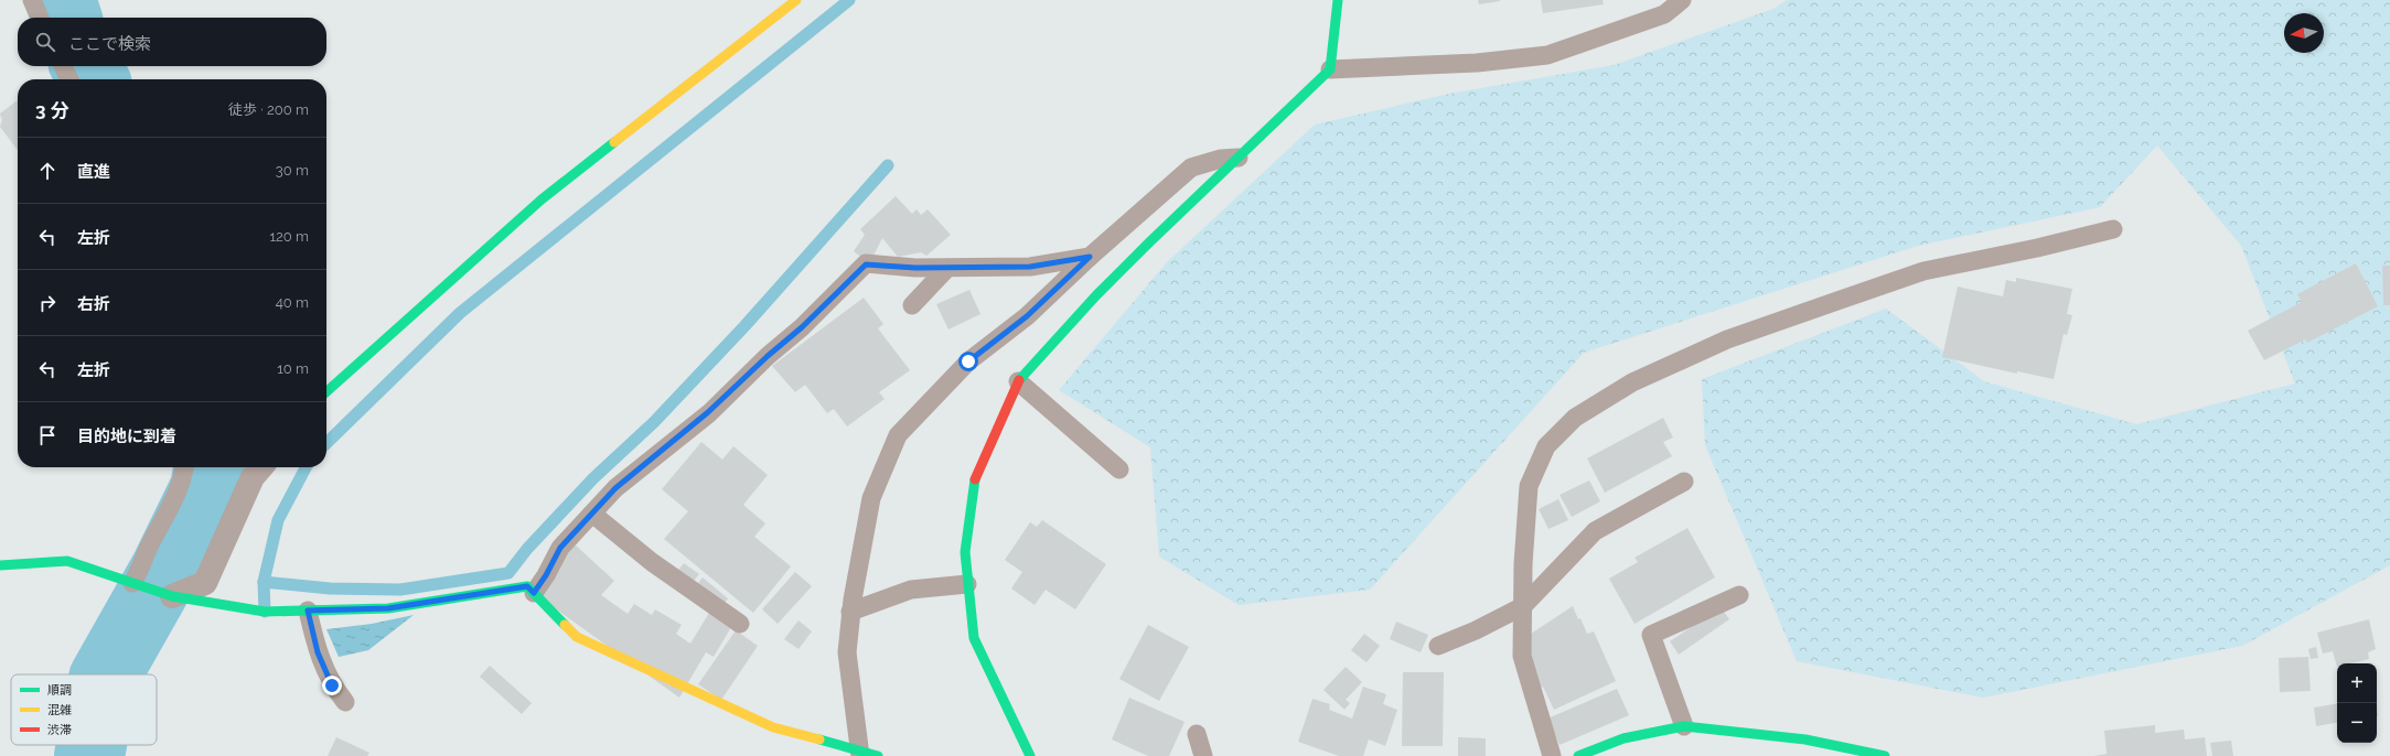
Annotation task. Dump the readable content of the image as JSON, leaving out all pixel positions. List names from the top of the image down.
{
  "legend": ["順調", "混雑", "渋滞"],
  "north": "left",
  "page": {
    "search": "ここで検索",
    "heading": ["3 分", "徒歩 · 200 m"],
    "list": [
      ["直進", "30 m"],
      ["左折", "120 m"],
      ["右折", "40 m"],
      ["左折", "10 m"],
      "目的地に到着"
    ],
    "map_buttons": ["+", "−"]
  }
}
